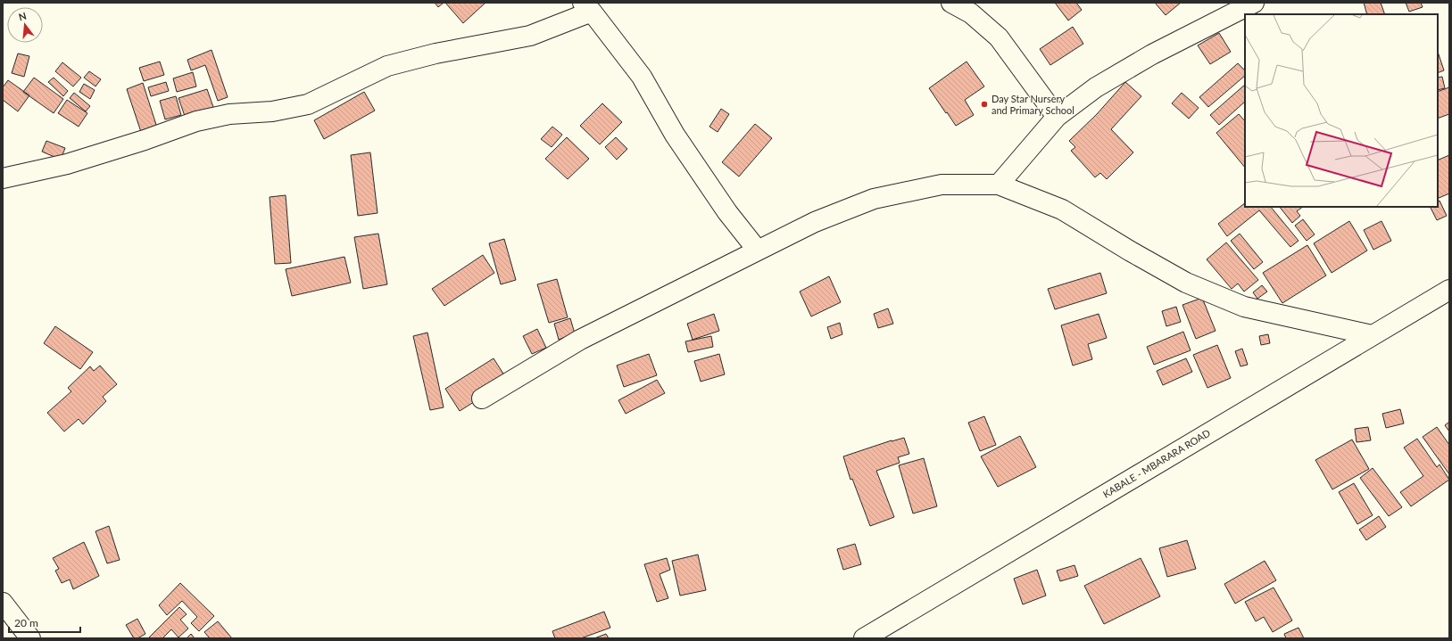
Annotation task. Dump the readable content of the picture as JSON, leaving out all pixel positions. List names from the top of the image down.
{
  "streets": {
    "street": ["KABALE - MBARARA ROAD"]
  },
  "places": ["Day Star Nursery and Primary School"],
  "scale_bar": "20 m",
  "north": "top"
}
